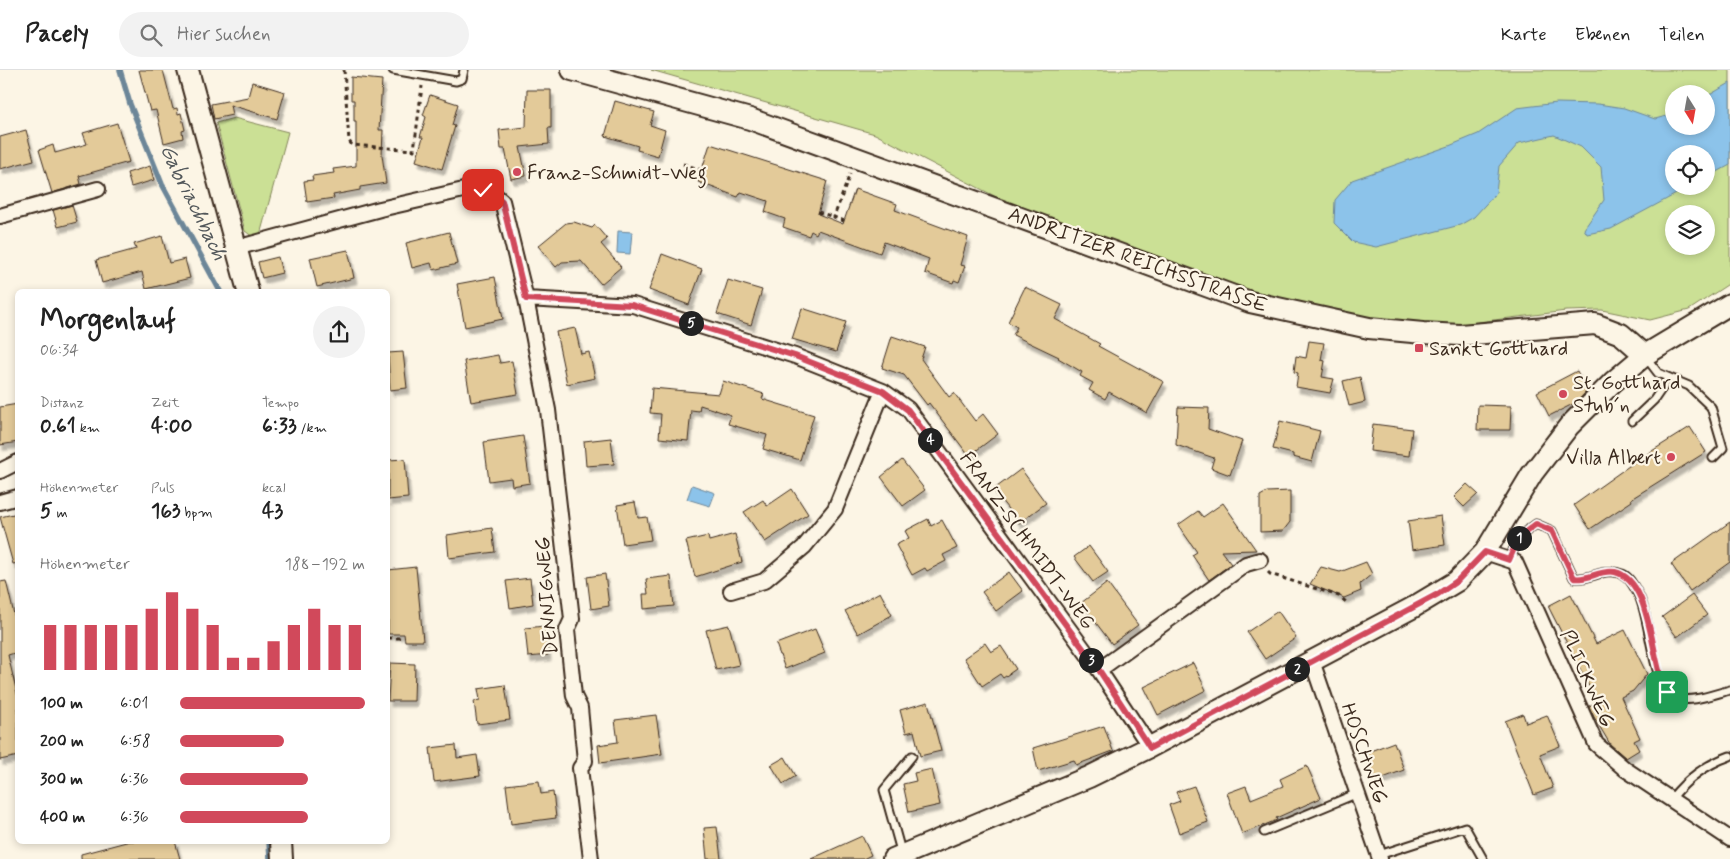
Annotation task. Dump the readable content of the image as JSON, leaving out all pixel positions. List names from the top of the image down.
{
  "streets": {
    "street": [
      "ANDRITZER REICHSSTRASSE",
      "FRANZ-SCHMIDT-WEG",
      "DENNIGWEG",
      "PLICKWEG",
      "HOSCHWEG"
    ]
  },
  "crossings": [
    ["FRANZ-SCHMIDT-WEG", "DENNIGWEG"]
  ],
  "water": ["Gabriachbach"],
  "places": {
    "other": ["Franz-Schmidt-Weg", "St. Gotthard Stub´n", "Villa Albert"],
    "transit": ["Sankt Gotthard"]
  },
  "north": "bottom",
  "page": {
    "header": "Pacely",
    "search": "Hier suchen",
    "nav": ["Karte", "Ebenen", "Teilen"],
    "heading": ["Morgenlauf", "06:34"],
    "pins": [
      "5",
      "4",
      "1",
      "3",
      "2"
    ],
    "stats": [
      ["Distanz", "0.61 km"],
      ["Zeit", "4:00"],
      ["Tempo", "6:33 /km"],
      ["Höhenmeter", "5 m"],
      ["Puls", "163 bpm"],
      ["kcal", "43"]
    ],
    "chart": ["Höhenmeter", "188–192 m"],
    "list": [
      {
        "name": "100 m",
        "note": "6:01"
      },
      {
        "name": "200 m",
        "note": "6:58"
      },
      {
        "name": "300 m",
        "note": "6:36"
      },
      {
        "name": "400 m",
        "note": "6:36"
      }
    ]
  }
}
